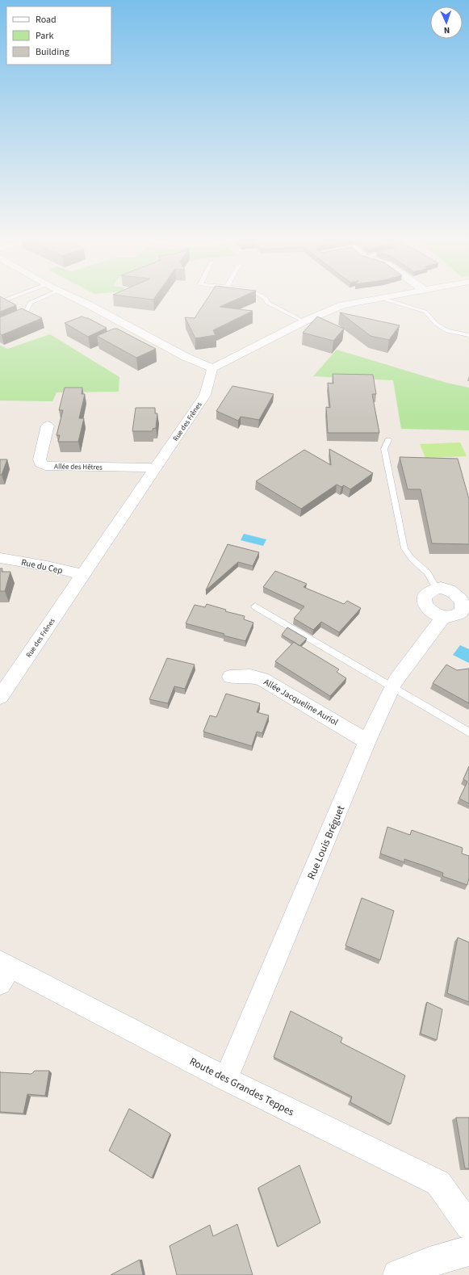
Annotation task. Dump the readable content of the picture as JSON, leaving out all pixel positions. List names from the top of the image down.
{
  "streets": {
    "street": [
      "Rue des Frênes",
      "Allée des Hêtres",
      "Rue du Cep",
      "Allée Jacqueline Auriol",
      "Rue Louis Bréguet",
      "Route des Grandes Teppes"
    ]
  },
  "crossings": [
    ["Rue des Frênes", "Allée des Hêtres"],
    ["Rue des Frênes", "Rue du Cep"],
    ["Allée Jacqueline Auriol", "Rue Louis Bréguet"],
    ["Rue Louis Bréguet", "Route des Grandes Teppes"]
  ],
  "legend": ["Road", "Park", "Building"],
  "north": "bottom"
}
